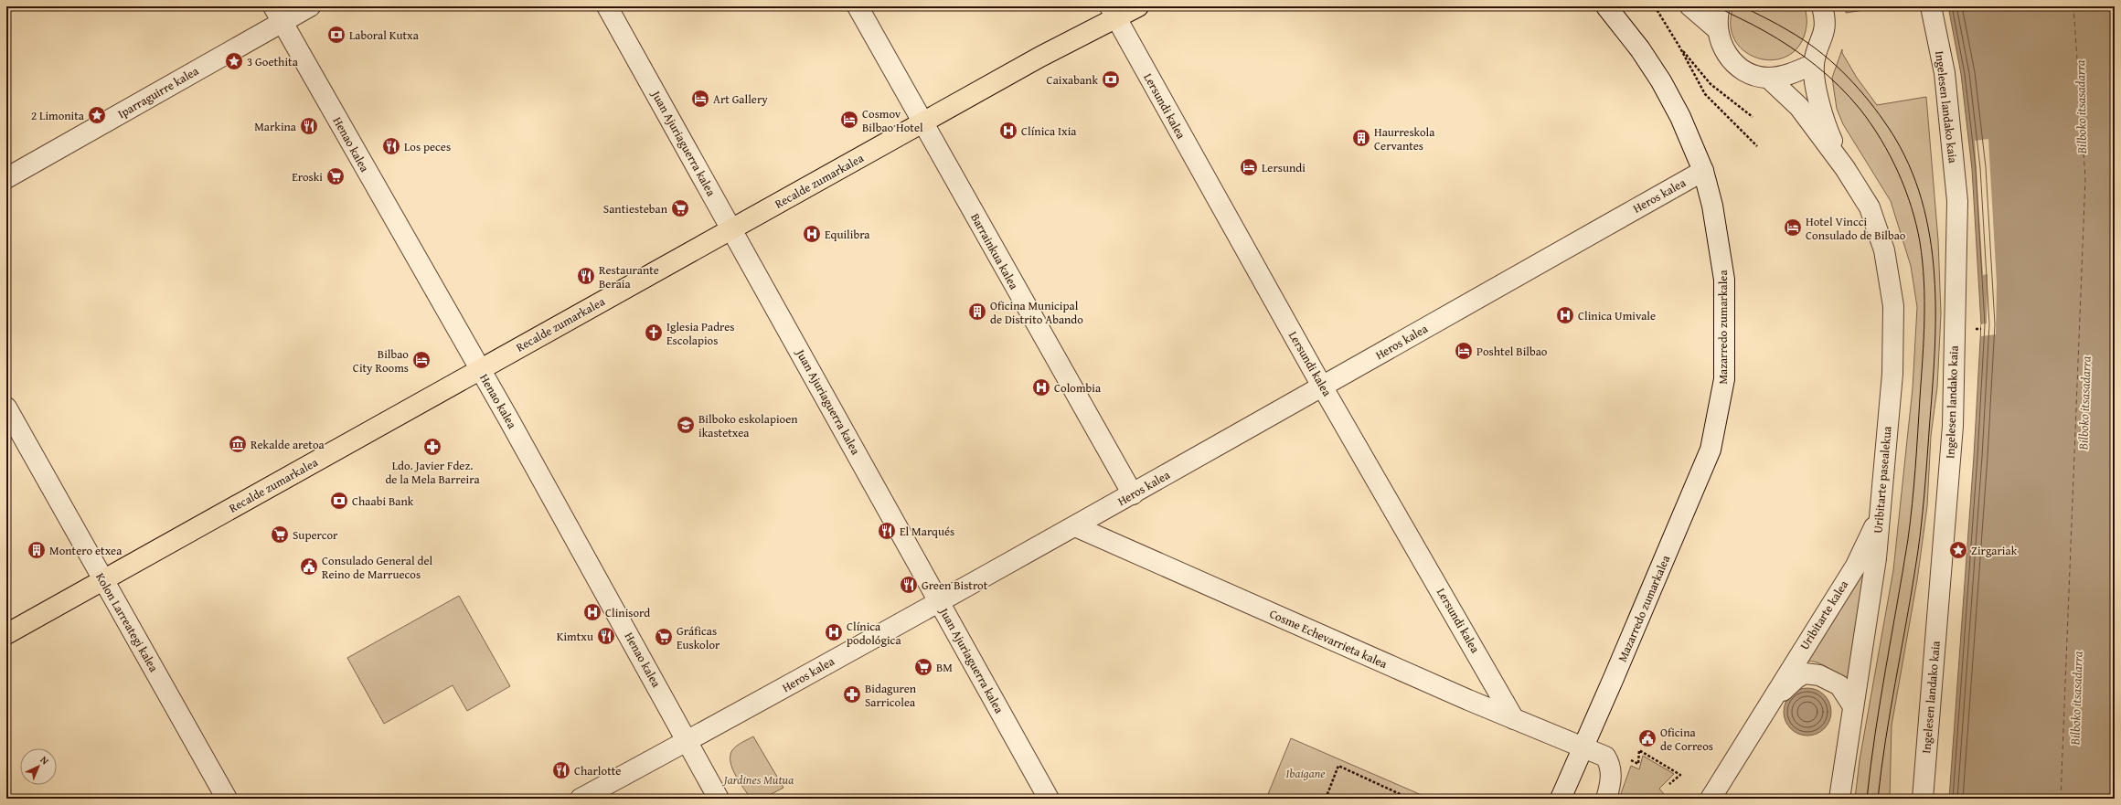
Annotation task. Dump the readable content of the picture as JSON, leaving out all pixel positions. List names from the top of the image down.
{
  "streets": {
    "main road": ["Recalde zumarkalea"],
    "street": [
      "Iparraguirre kalea",
      "Lersundi kalea",
      "Ingelesen landako kaia",
      "Juan Ajuriaguerra kalea",
      "Henao kalea",
      "Heros kalea",
      "Barrainkua kalea",
      "Mazarredo zumarkalea",
      "Uribitarte pasealekua",
      "Uribitarte kalea",
      "Kolon Larreategi kalea",
      "Cosme Echevarrieta kalea"
    ]
  },
  "crossings": [
    ["Iparraguirre kalea", "Henao kalea"],
    ["Lersundi kalea", "Recalde zumarkalea"],
    ["Lersundi kalea", "Heros kalea"],
    ["Lersundi kalea", "Cosme Echevarrieta kalea"],
    ["Juan Ajuriaguerra kalea", "Recalde zumarkalea"],
    ["Juan Ajuriaguerra kalea", "Heros kalea"],
    ["Henao kalea", "Recalde zumarkalea"],
    ["Henao kalea", "Heros kalea"],
    ["Recalde zumarkalea", "Barrainkua kalea"],
    ["Recalde zumarkalea", "Kolon Larreategi kalea"],
    ["Heros kalea", "Barrainkua kalea"],
    ["Heros kalea", "Mazarredo zumarkalea"],
    ["Heros kalea", "Cosme Echevarrieta kalea"],
    ["Mazarredo zumarkalea", "Cosme Echevarrieta kalea"],
    ["Uribitarte pasealekua", "Uribitarte kalea"]
  ],
  "water": ["Bilboko itsasadarra"],
  "parks": ["Ibaigane", "Jardines Mutua"],
  "places": {
    "bank": ["Laboral Kutxa", "Caixabank", "Chaabi Bank"],
    "place": ["3 Goethita", "2 Limonita", "Zirgariak"],
    "hotel": [
      "Art Gallery",
      "Cosmov Bilbao Hotel",
      "Lersundi",
      "Hotel Vincci Consulado de Bilbao",
      "Poshtel Bilbao",
      "Bilbao City Rooms"
    ],
    "restaurant": [
      "Markina",
      "Los peces",
      "Restaurante Beraia",
      "El Marqués",
      "Green Bistrot",
      "Kimtxu",
      "Charlotte"
    ],
    "hospital": [
      "Clínica Ixia",
      "Equilibra",
      "Clinica Umivale",
      "Colombia",
      "Clinisord",
      "Clínica podológica"
    ],
    "building": ["Haurreskola Cervantes", "Oficina Municipal de Distrito Abando", "Montero etxea"],
    "supermarket": [
      "Eroski",
      "Santiesteban",
      "Supercor",
      "Gráficas Euskolor",
      "BM"
    ],
    "church": ["Iglesia Padres Escolapios"],
    "school or university": ["Bilboko eskolapioen ikastetxea"],
    "museum": ["Rekalde aretoa"],
    "pharmacy": ["Ldo. Javier Fdez. de la Mela Barreira", "Bidaguren Sarricolea"],
    "public building": ["Consulado General del Reino de Marruecos", "Oficina de Correos"]
  },
  "north": "top right"
}
